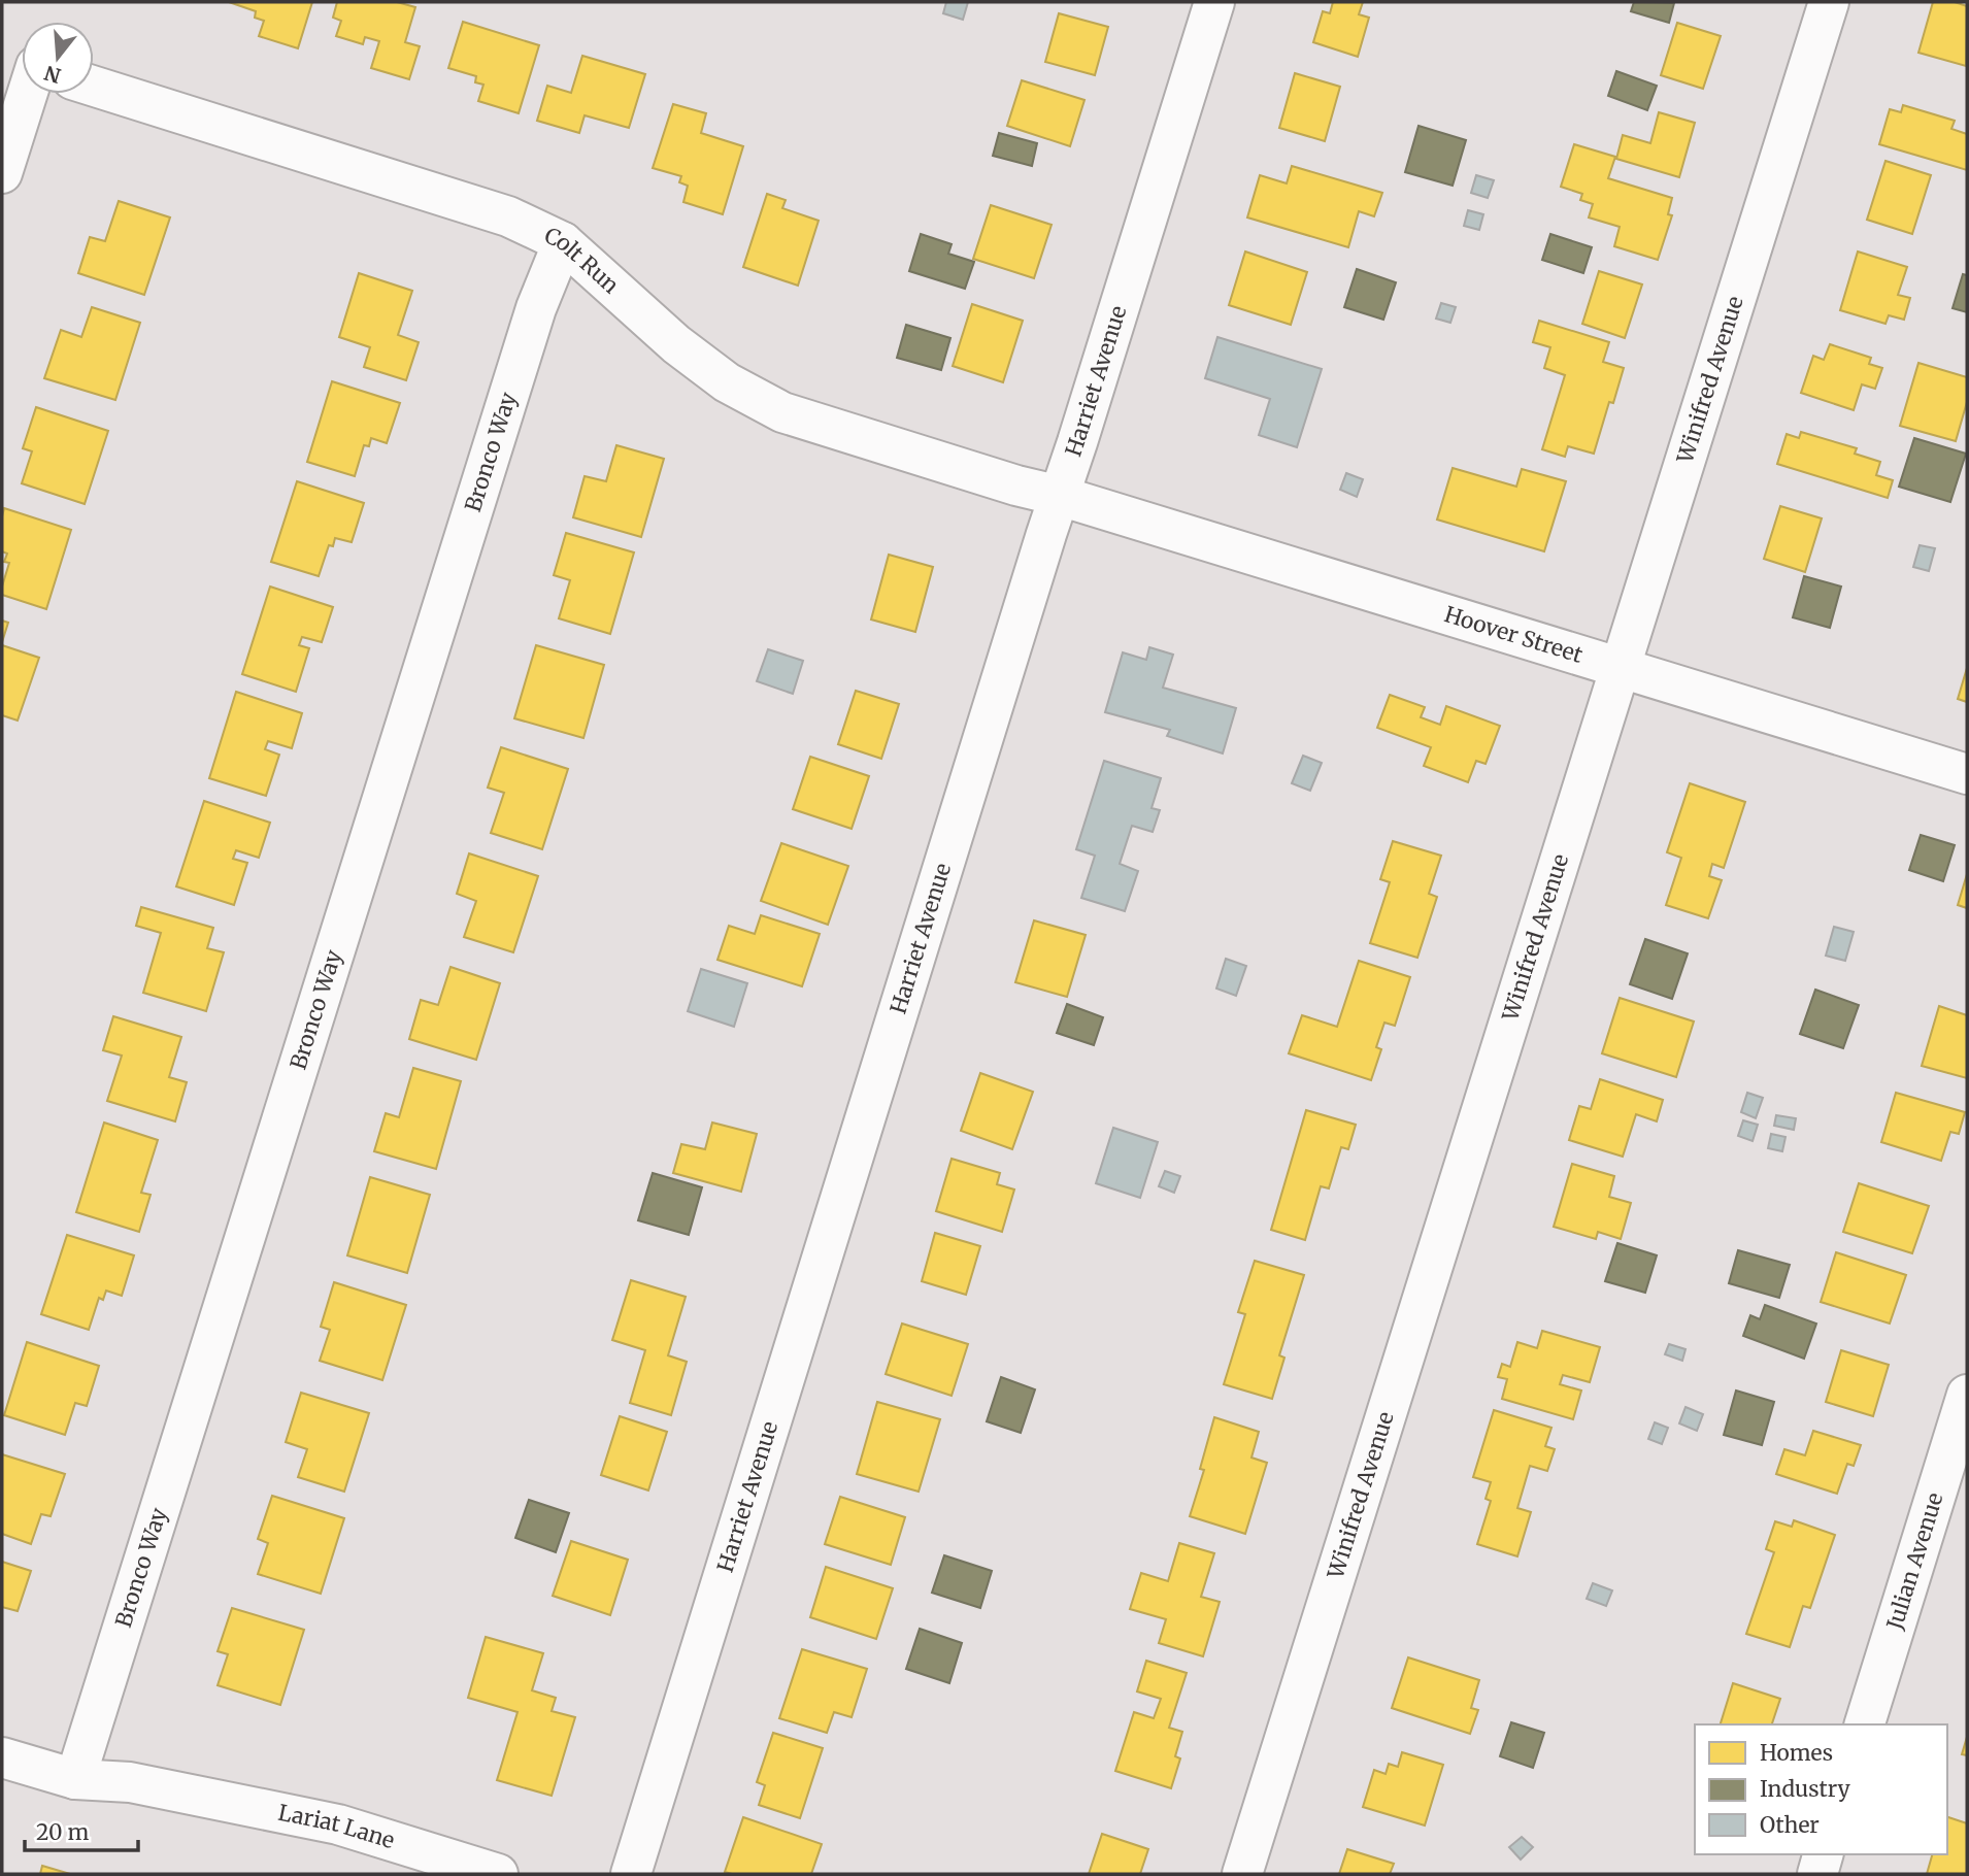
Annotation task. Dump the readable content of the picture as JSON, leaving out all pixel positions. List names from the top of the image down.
{
  "streets": {
    "street": [
      "Colt Run",
      "Harriet Avenue",
      "Winifred Avenue",
      "Bronco Way",
      "Hoover Street",
      "Julian Avenue",
      "Lariat Lane"
    ]
  },
  "crossings": [
    ["Colt Run", "Harriet Avenue"],
    ["Colt Run", "Bronco Way"],
    ["Colt Run", "Hoover Street"],
    ["Harriet Avenue", "Hoover Street"],
    ["Winifred Avenue", "Hoover Street"],
    ["Bronco Way", "Lariat Lane"]
  ],
  "legend": ["Homes", "Industry", "Other"],
  "scale_bar": "20 m",
  "north": "bottom"
}
